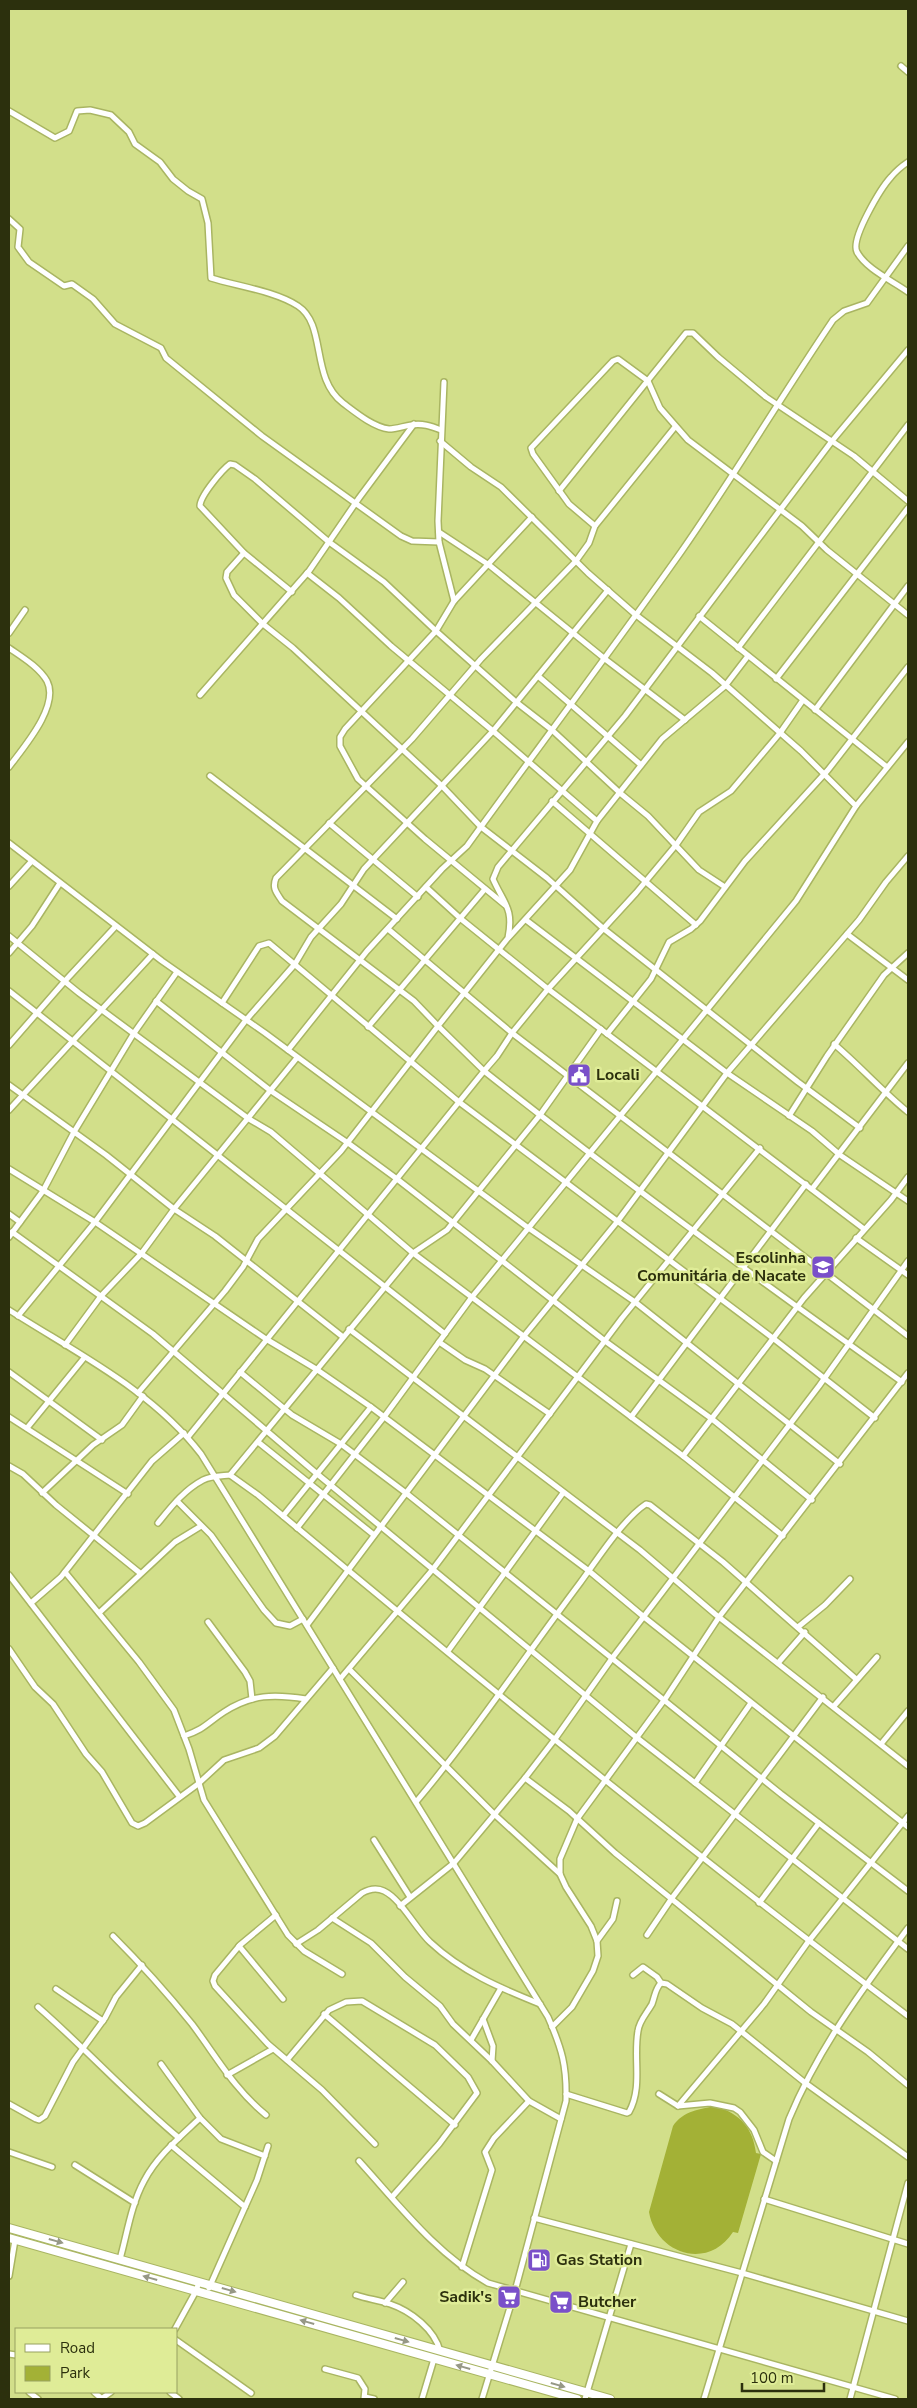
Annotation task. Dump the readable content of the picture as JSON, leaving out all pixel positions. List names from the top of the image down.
{
  "places": {
    "public building": ["Locali"],
    "school or university": ["Escolinha Comunitária de Nacate"],
    "fuel station": ["Gas Station"],
    "supermarket": ["Sadik's", "Butcher"]
  },
  "legend": ["Road", "Park"],
  "scale_bar": "100 m"
}
